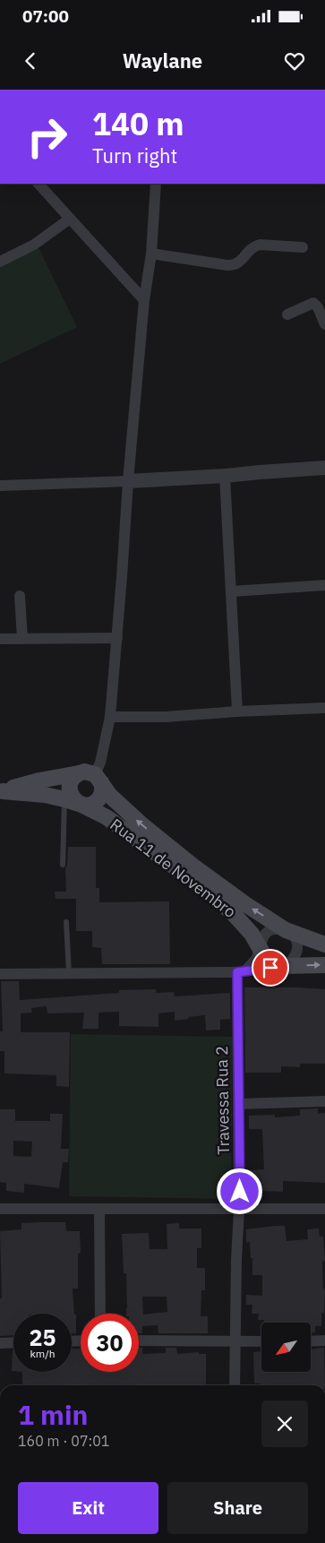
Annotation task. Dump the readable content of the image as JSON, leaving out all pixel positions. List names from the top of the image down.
{
  "streets": {
    "main road": ["Rua 11 de Novembro"],
    "street": ["Travessa Rua 2"]
  },
  "north": "bottom left",
  "page": {
    "status": "07:00",
    "header": "Waylane",
    "turn": ["140 m", "Turn right"],
    "speed": "25 km/h",
    "limit": "30",
    "heading": ["1 min", "160 m · 07:01"],
    "buttons": ["Exit", "Share"]
  }
}
